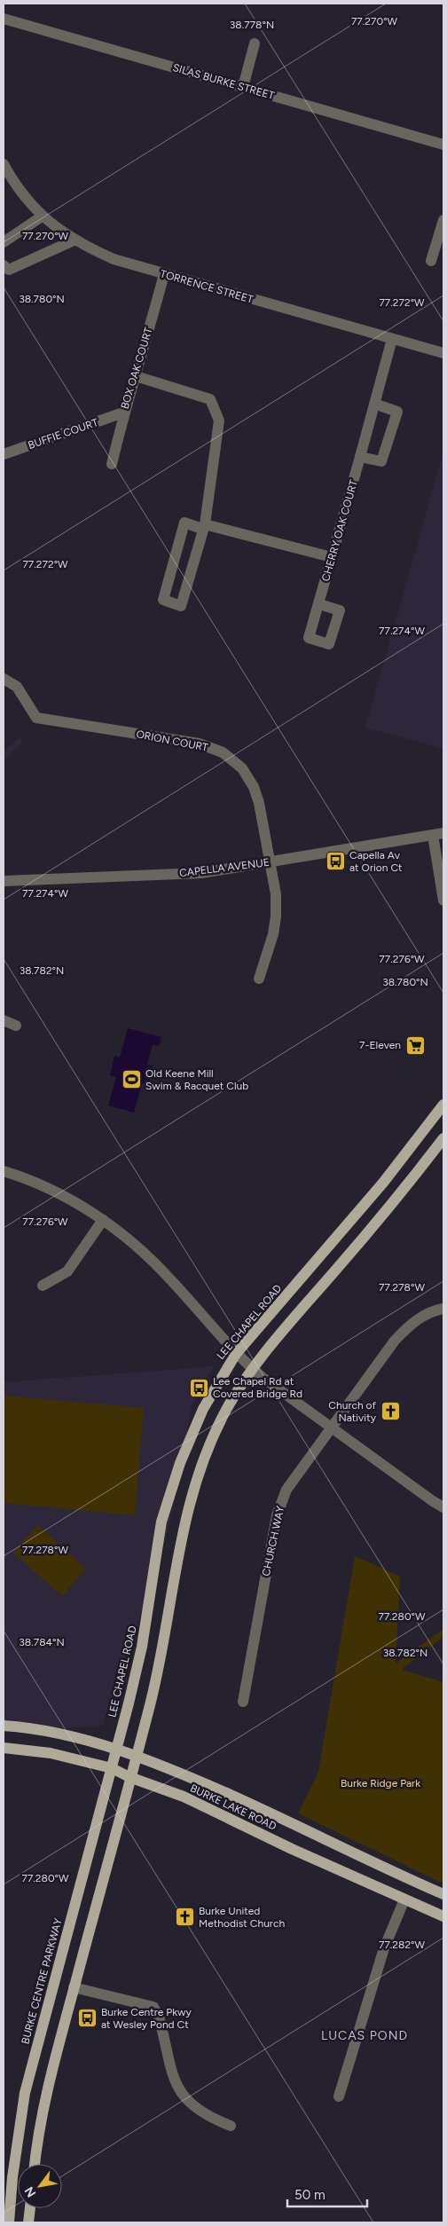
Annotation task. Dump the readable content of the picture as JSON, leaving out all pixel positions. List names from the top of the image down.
{
  "streets": {
    "main road": ["LEE CHAPEL ROAD", "BURKE LAKE ROAD", "BURKE CENTRE PARKWAY"],
    "street": [
      "SILAS BURKE STREET",
      "TORRENCE STREET",
      "BOX OAK COURT",
      "BUFFIE COURT",
      "CHERRY OAK COURT",
      "ORION COURT",
      "CAPELLA AVENUE",
      "CHURCH WAY"
    ]
  },
  "crossings": [
    ["TORRENCE STREET", "BOX OAK COURT"],
    ["TORRENCE STREET", "CHERRY OAK COURT"],
    ["BOX OAK COURT", "BUFFIE COURT"],
    ["ORION COURT", "CAPELLA AVENUE"],
    ["LEE CHAPEL ROAD", "BURKE LAKE ROAD"],
    ["LEE CHAPEL ROAD", "BURKE CENTRE PARKWAY"],
    ["BURKE LAKE ROAD", "BURKE CENTRE PARKWAY"]
  ],
  "districts": ["LUCAS POND"],
  "parks": ["Burke Ridge Park"],
  "places": {
    "bus stop": ["Capella Av at Orion Ct", "Lee Chapel Rd at Covered Bridge Rd", "Burke Centre Pkwy at Wesley Pond Ct"],
    "supermarket": ["7-Eleven"],
    "sports": ["Old Keene Mill Swim & Racquet Club"],
    "church": ["Church of Nativity", "Burke United Methodist Church"]
  },
  "scale_bar": "50 m",
  "north": "bottom left",
  "coordinates": [
    "77.270°W",
    "38.778°N",
    "38.780°N",
    "77.272°W",
    "77.274°W",
    "77.276°W",
    "38.782°N",
    "77.278°W",
    "77.280°W",
    "38.784°N",
    "77.282°W"
  ]
}
